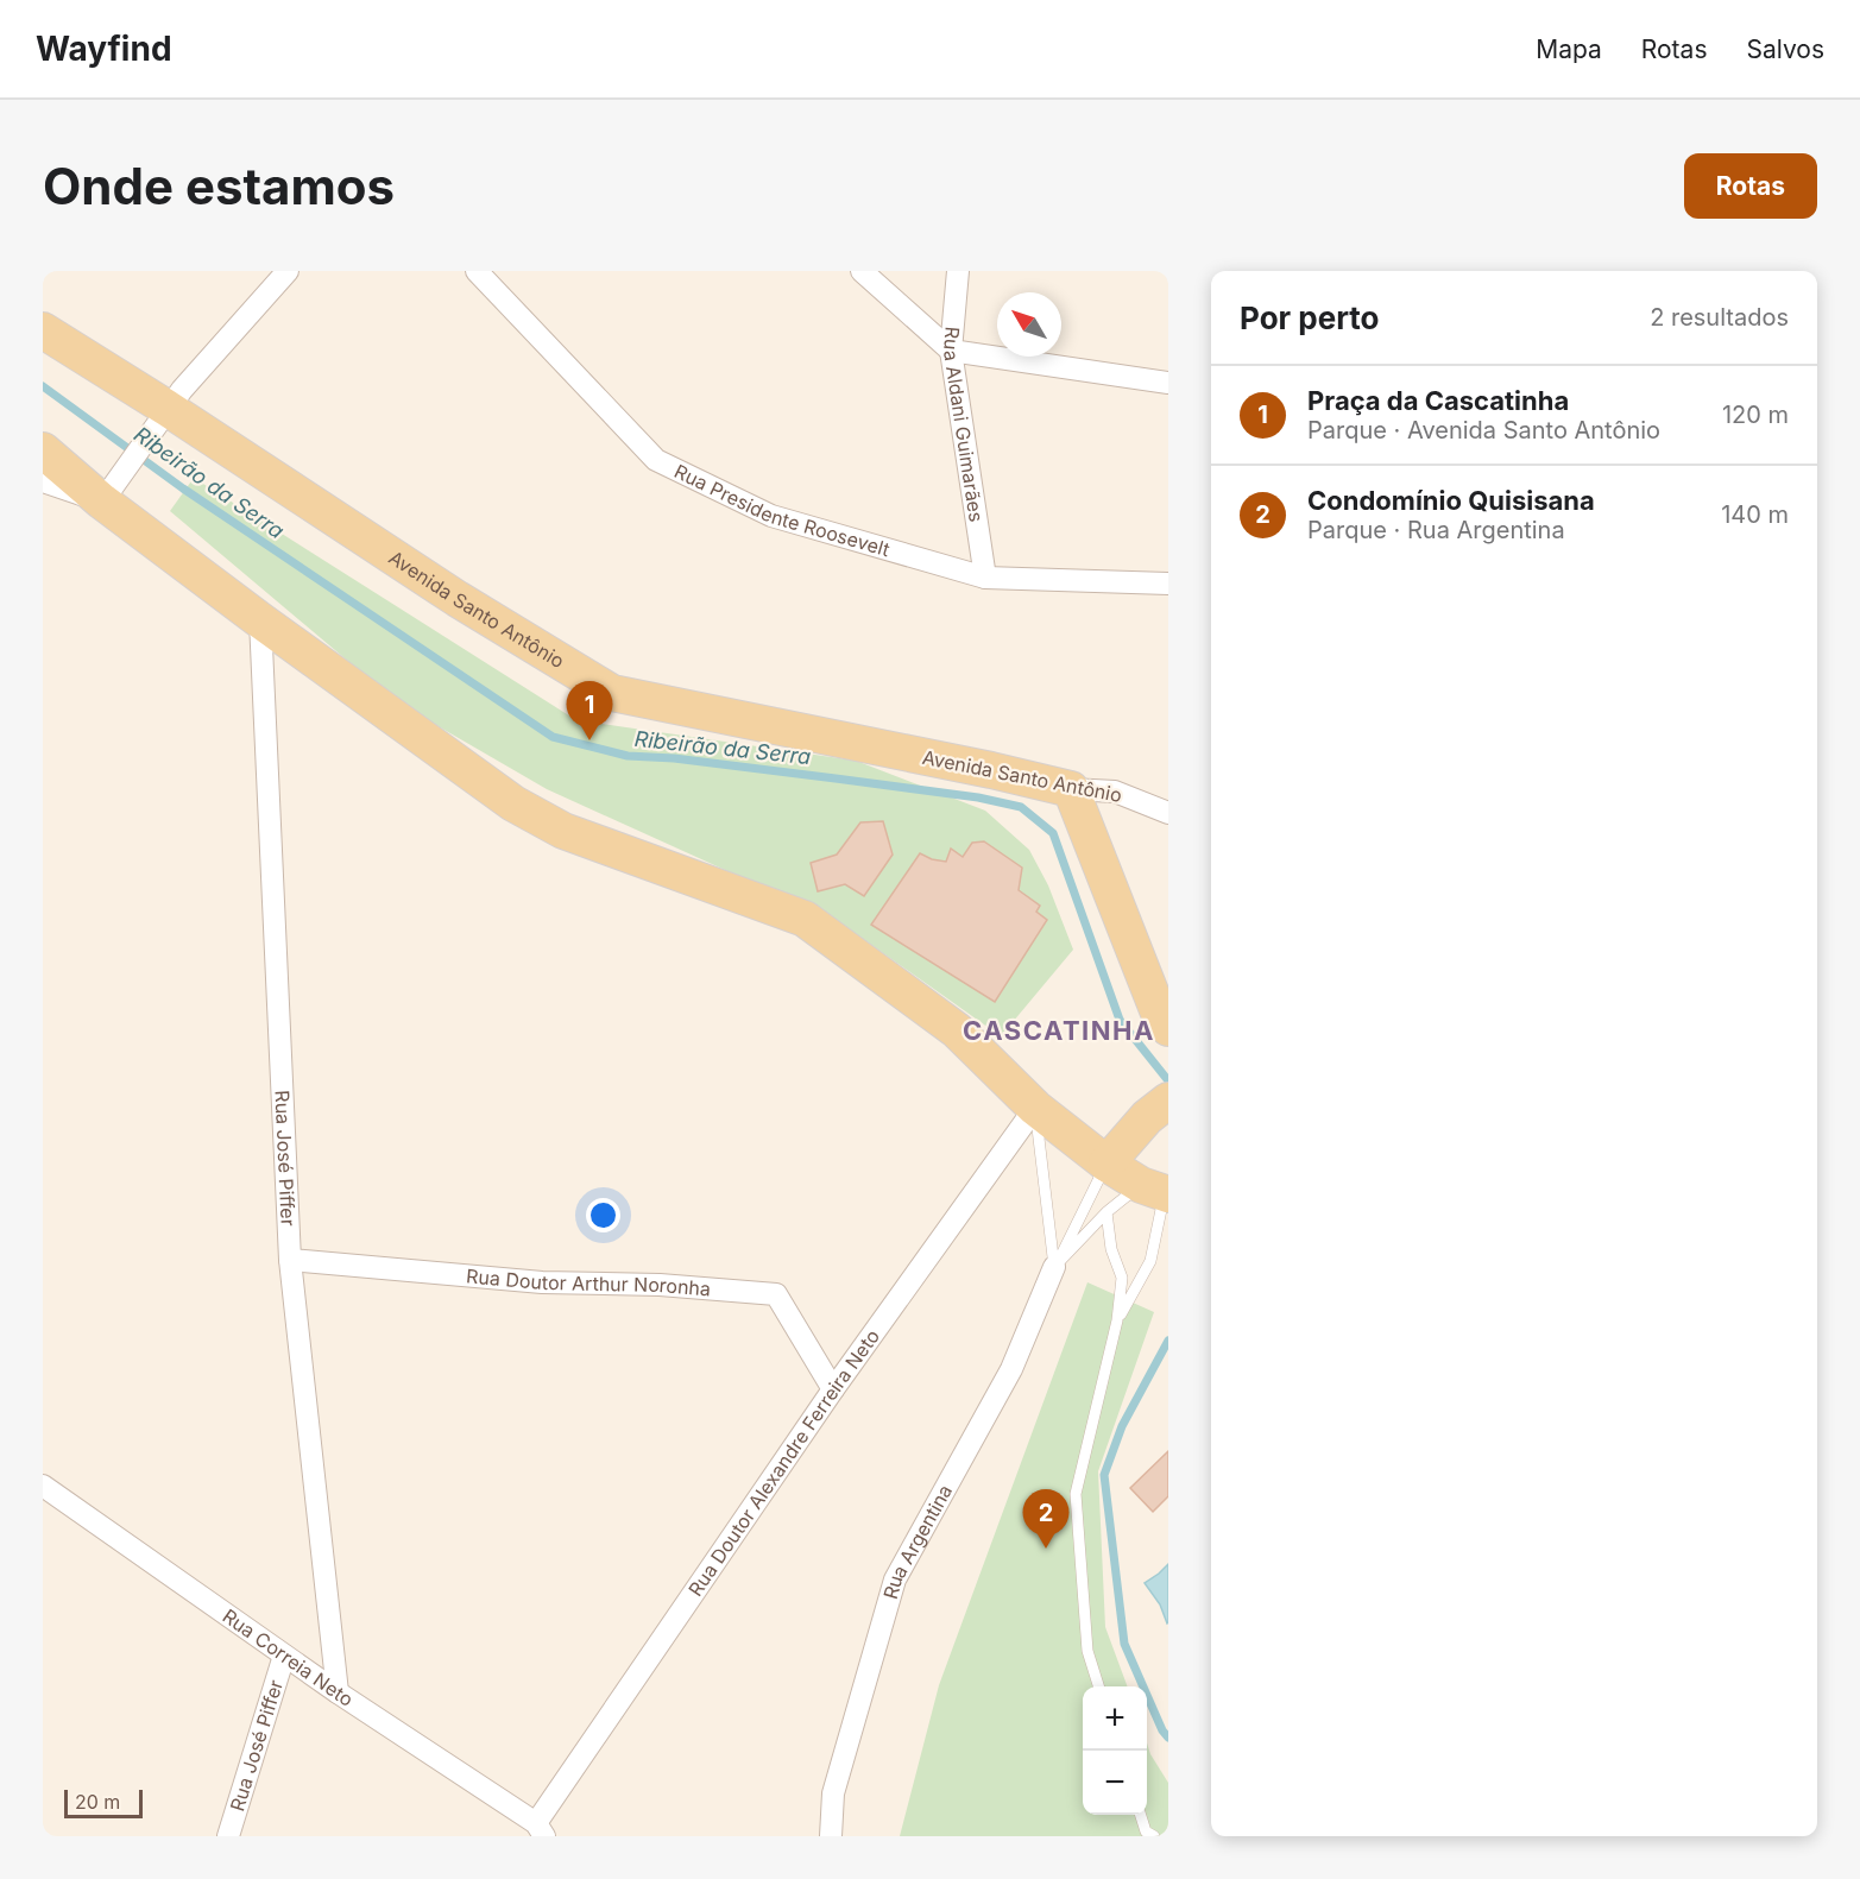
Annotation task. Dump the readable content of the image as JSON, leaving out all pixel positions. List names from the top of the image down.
{
  "streets": {
    "main road": ["Avenida Santo Antônio"],
    "street": [
      "Rua Aldani Guimarães",
      "Rua Presidente Roosevelt",
      "Rua José Piffer",
      "Rua Doutor Arthur Noronha",
      "Rua Doutor Alexandre Ferreira Neto",
      "Rua Argentina",
      "Rua Correia Neto"
    ]
  },
  "crossings": [
    ["Rua Aldani Guimarães", "Rua Presidente Roosevelt"],
    ["Rua José Piffer", "Rua Doutor Arthur Noronha"],
    ["Rua José Piffer", "Rua Correia Neto"],
    ["Rua Doutor Arthur Noronha", "Rua Doutor Alexandre Ferreira Neto"],
    ["Rua Doutor Alexandre Ferreira Neto", "Rua Argentina"],
    ["Rua Doutor Alexandre Ferreira Neto", "Rua Correia Neto"]
  ],
  "districts": ["CASCATINHA"],
  "water": ["Ribeirão da Serra"],
  "scale_bar": "20 m",
  "north": "top left",
  "page": {
    "header": "Wayfind",
    "nav": ["Mapa", "Rotas", "Salvos"],
    "buttons": "Rotas",
    "title": "Onde estamos",
    "heading": ["Por perto", "2 resultados"],
    "list": [
      {
        "mark": "1",
        "name": "Praça da Cascatinha",
        "note": "Parque · Avenida Santo Antônio",
        "value": "120 m"
      },
      {
        "mark": "2",
        "name": "Condomínio Quisisana",
        "note": "Parque · Rua Argentina",
        "value": "140 m"
      }
    ],
    "pins": ["1", "2"],
    "map_buttons": ["+", "−"],
    "scale": "20 m"
  }
}
